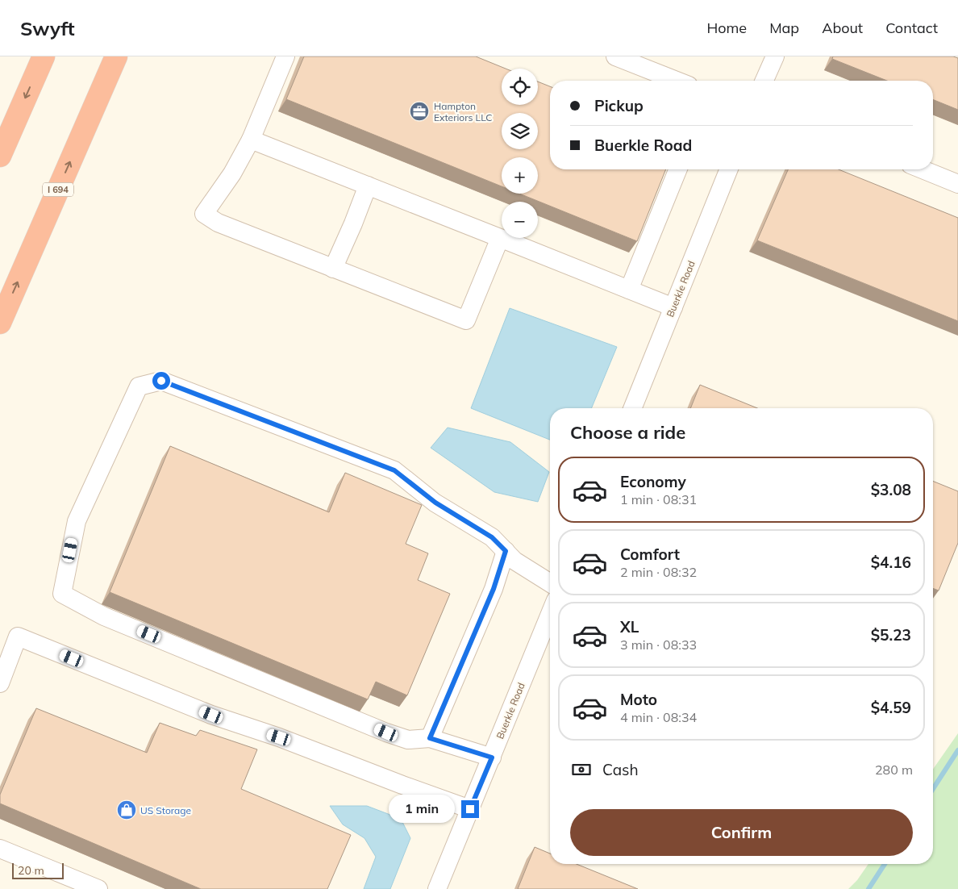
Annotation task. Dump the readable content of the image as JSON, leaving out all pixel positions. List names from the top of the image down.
{
  "streets": {
    "highway": ["I 694"],
    "street": ["Buerkle Road"]
  },
  "places": {
    "office": ["Hampton Exteriors LLC"],
    "shop": ["US Storage"]
  },
  "scale_bar": "20 m",
  "page": {
    "header": "Swyft",
    "nav": [
      "Home",
      "Map",
      "About",
      "Contact"
    ],
    "map_buttons": ["+", "−"],
    "banner": ["Pickup", "Buerkle Road"],
    "heading": "Choose a ride",
    "list": [
      {
        "name": "Economy",
        "note": "1 min · 08:31",
        "value": "$3.08"
      },
      {
        "name": "Comfort",
        "note": "2 min · 08:32",
        "value": "$4.16"
      },
      {
        "name": "XL",
        "note": "3 min · 08:33",
        "value": "$5.23"
      },
      {
        "name": "Moto",
        "note": "4 min · 08:34",
        "value": "$4.59"
      }
    ],
    "pay": ["Cash", "280 m"],
    "bubble": "1 min",
    "buttons": "Confirm",
    "scale": "20 m"
  }
}
